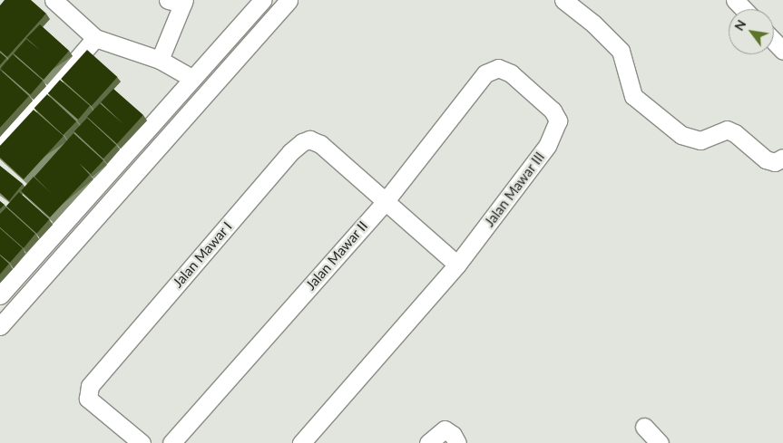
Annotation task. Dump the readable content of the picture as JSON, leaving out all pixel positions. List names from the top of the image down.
{
  "streets": {
    "street": ["Jalan Mawar III", "Jalan Mawar I", "Jalan Mawar II"]
  },
  "crossings": [
    ["Jalan Mawar III", "Jalan Mawar II"],
    ["Jalan Mawar I", "Jalan Mawar II"]
  ],
  "north": "top left"
}
